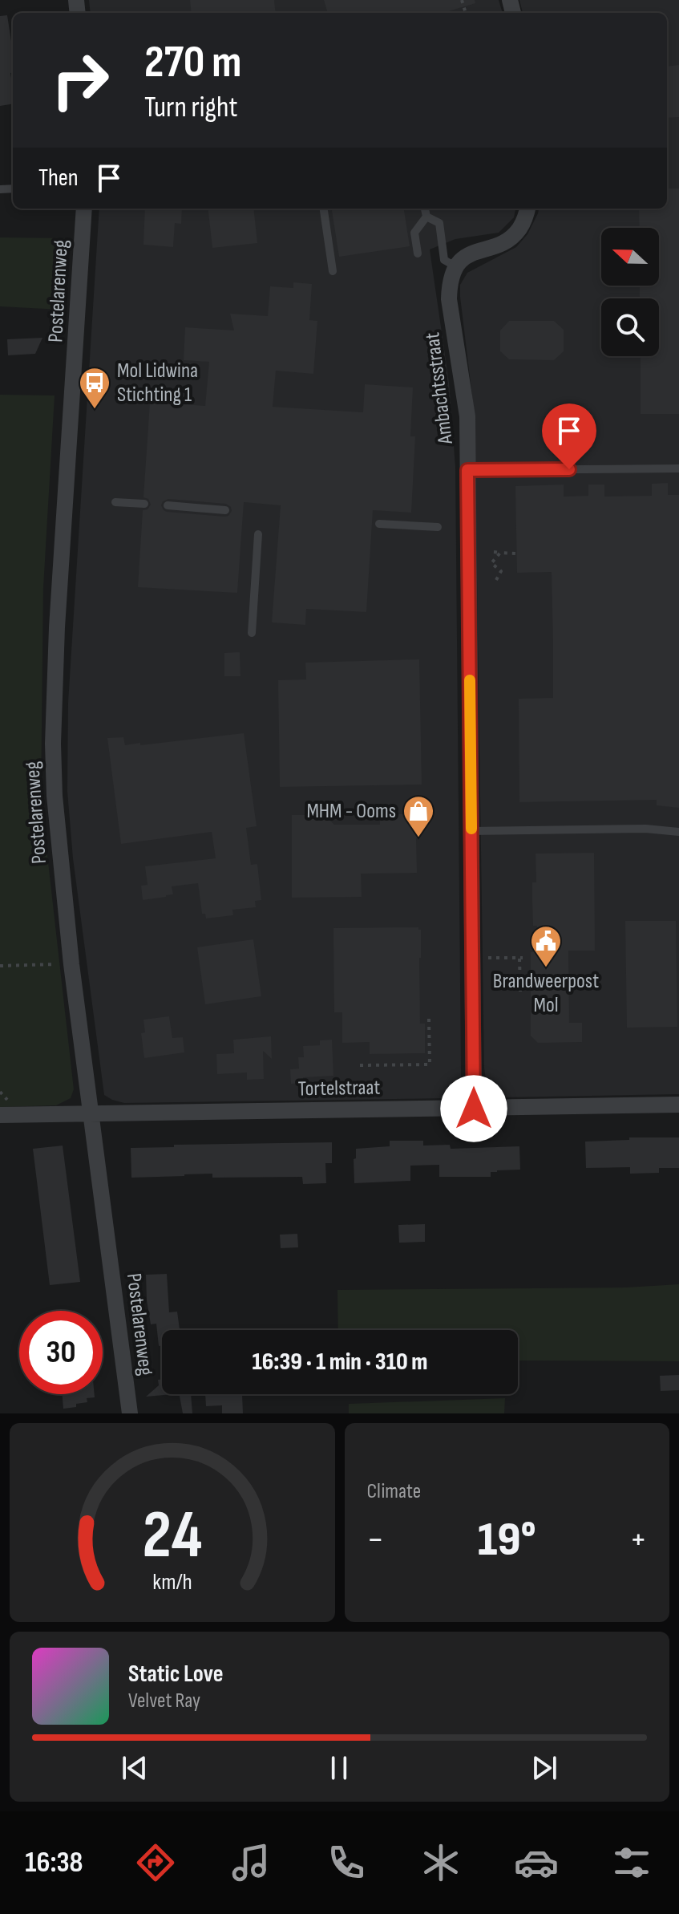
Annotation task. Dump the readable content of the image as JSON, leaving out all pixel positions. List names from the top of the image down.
{
  "streets": {
    "street": ["Postelarenweg", "Ambachtsstraat", "Tortelstraat"]
  },
  "crossings": [
    ["Postelarenweg", "Tortelstraat"],
    ["Ambachtsstraat", "Tortelstraat"]
  ],
  "places": {
    "bus stop": ["Mol Lidwina Stichting 1"],
    "shop": ["MHM - Ooms"],
    "public building": ["Brandweerpost Mol"]
  },
  "north": "left",
  "page": {
    "turn": ["270 m", "Turn right"],
    "then": "Then",
    "limit": "30",
    "trip": "16:39 · 1 min · 310 m",
    "tile": "Climate",
    "heat": ["−", "19°", "+"],
    "song": ["Static Love", "Velvet Ray"],
    "tabs": "16:38",
    "gauge": ["24", "km/h"]
  }
}
